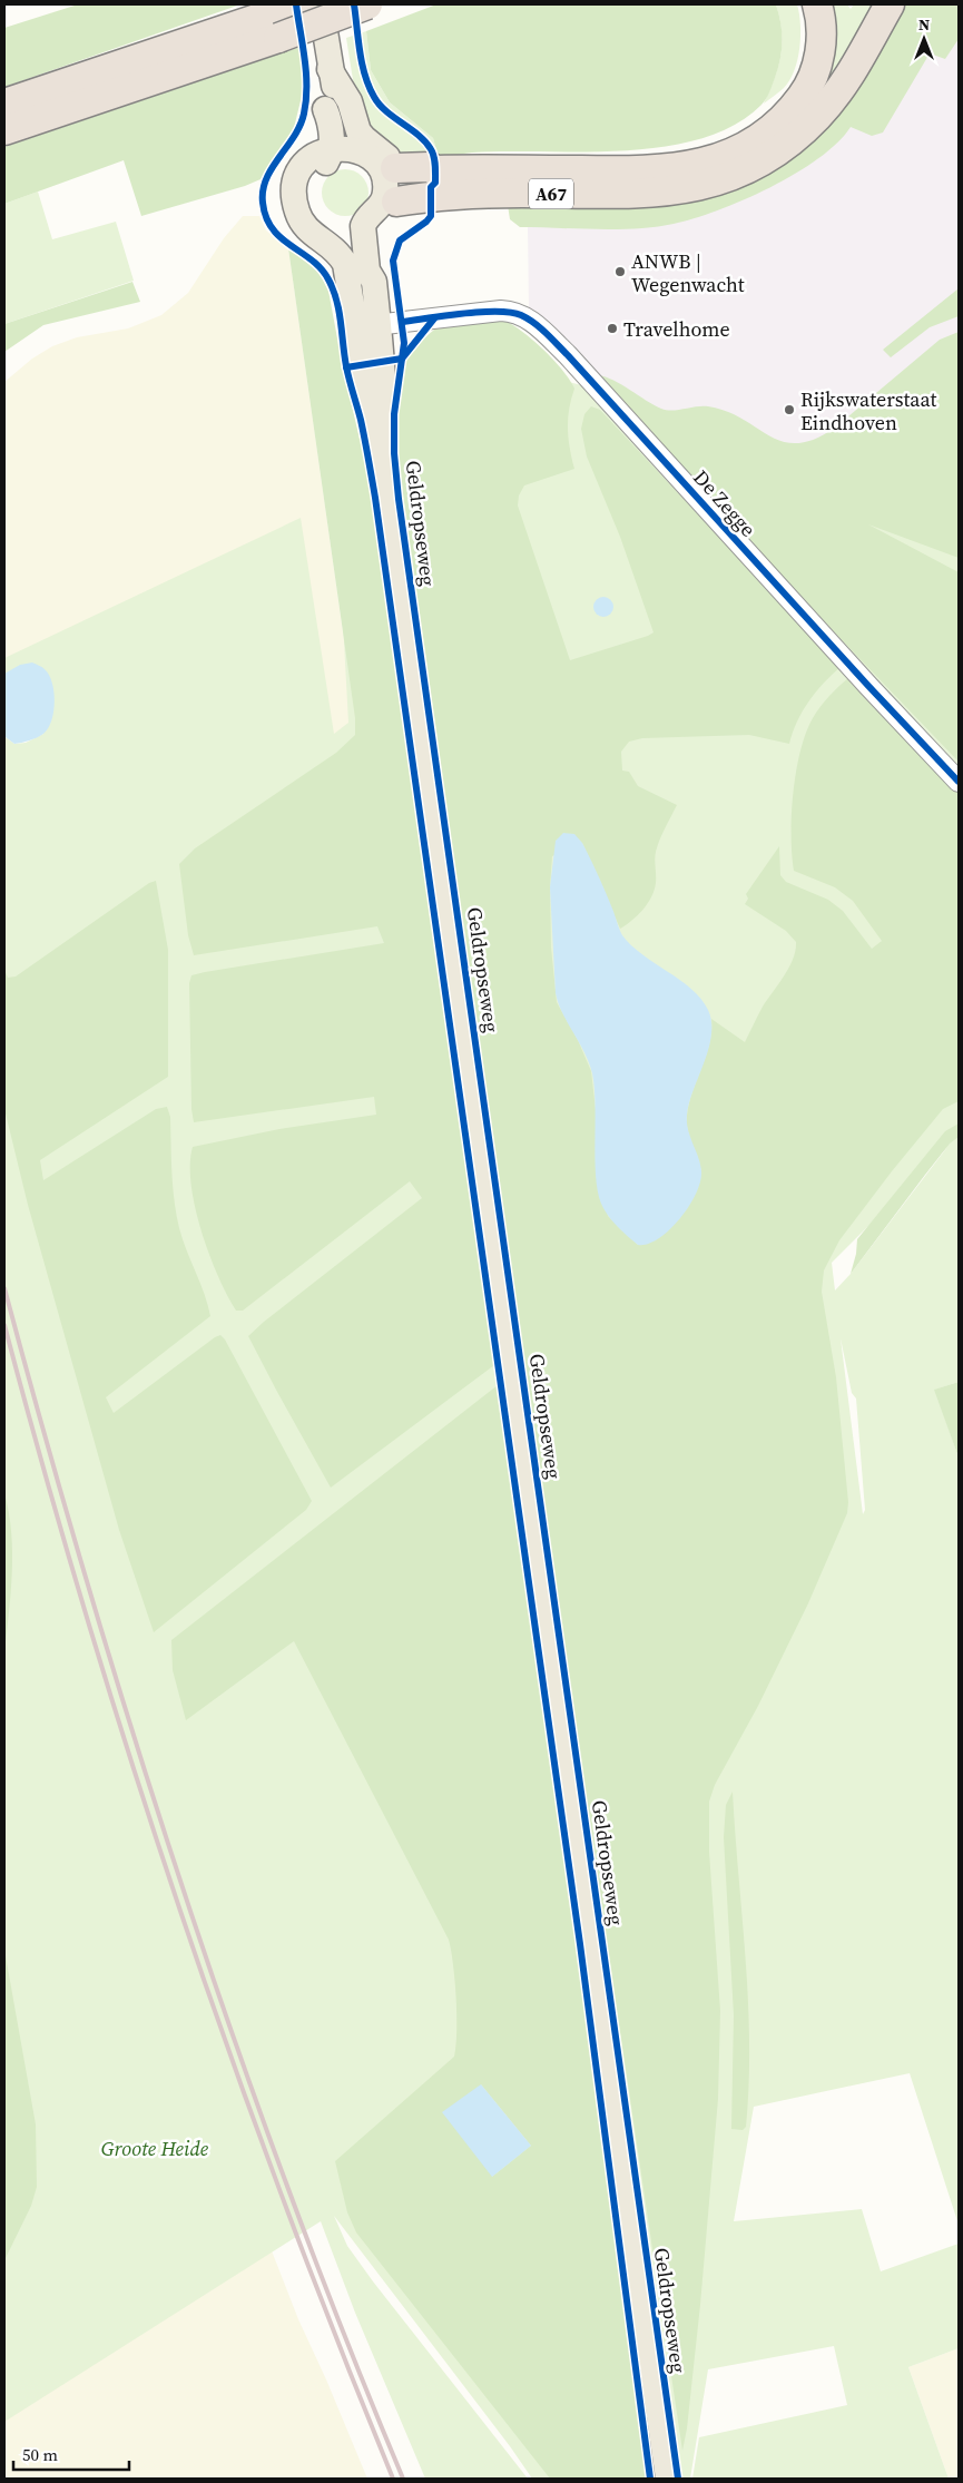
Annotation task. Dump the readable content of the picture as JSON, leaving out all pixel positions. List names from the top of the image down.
{
  "streets": {
    "highway": ["A67"],
    "main road": ["Geldropseweg"],
    "street": ["De Zegge"]
  },
  "crossings": [
    ["De Zegge", "Geldropseweg"]
  ],
  "parks": ["Groote Heide"],
  "places": ["ANWB | Wegenwacht", "Travelhome", "Rijkswaterstaat Eindhoven"],
  "scale_bar": "50 m",
  "north": "top"
}
